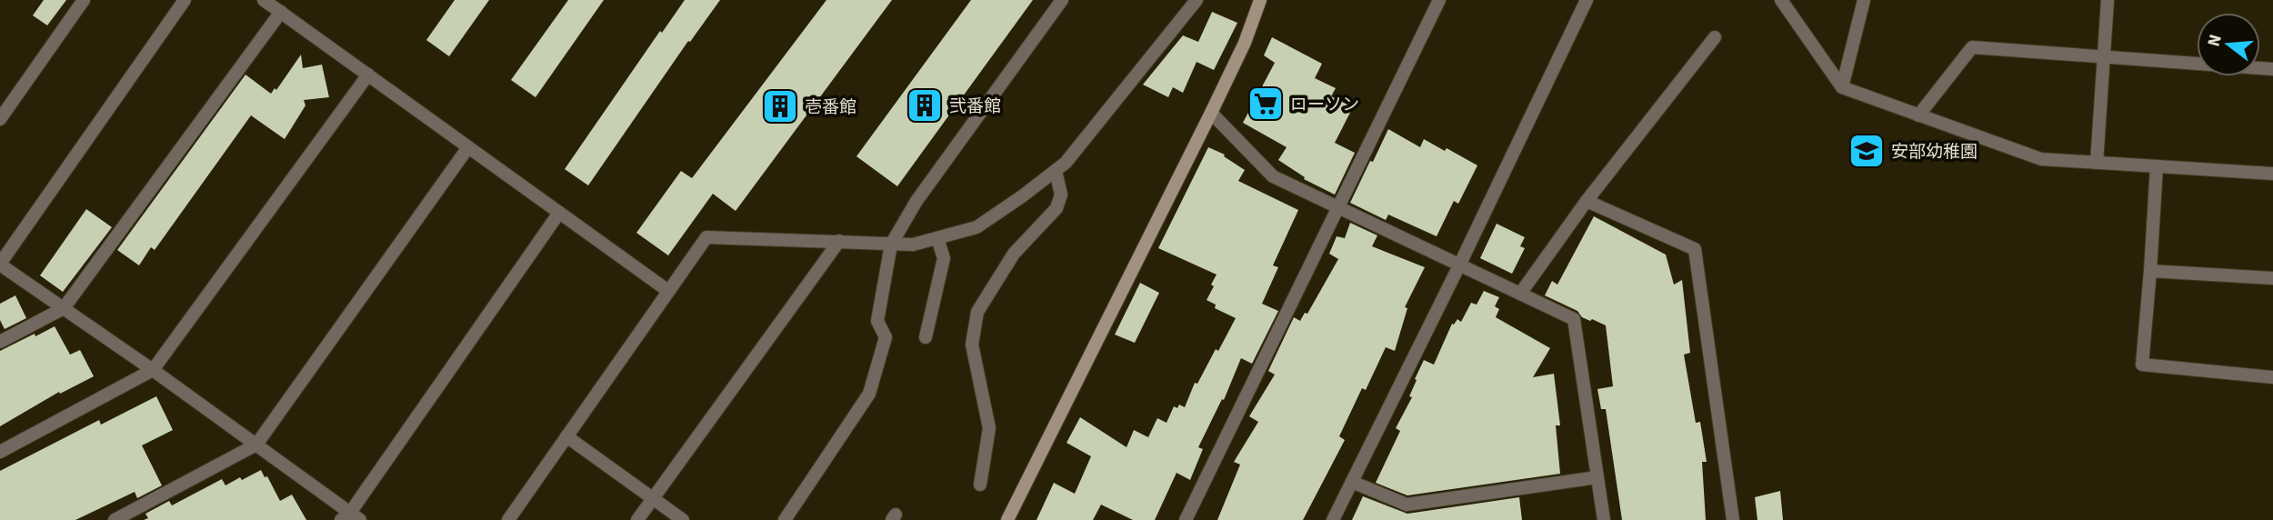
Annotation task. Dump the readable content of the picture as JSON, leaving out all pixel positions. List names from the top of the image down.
{
  "places": {
    "supermarket": ["ローソン"],
    "building": ["弐番館", "壱番館"],
    "school or university": ["安部幼稚園"]
  },
  "north": "left"
}
